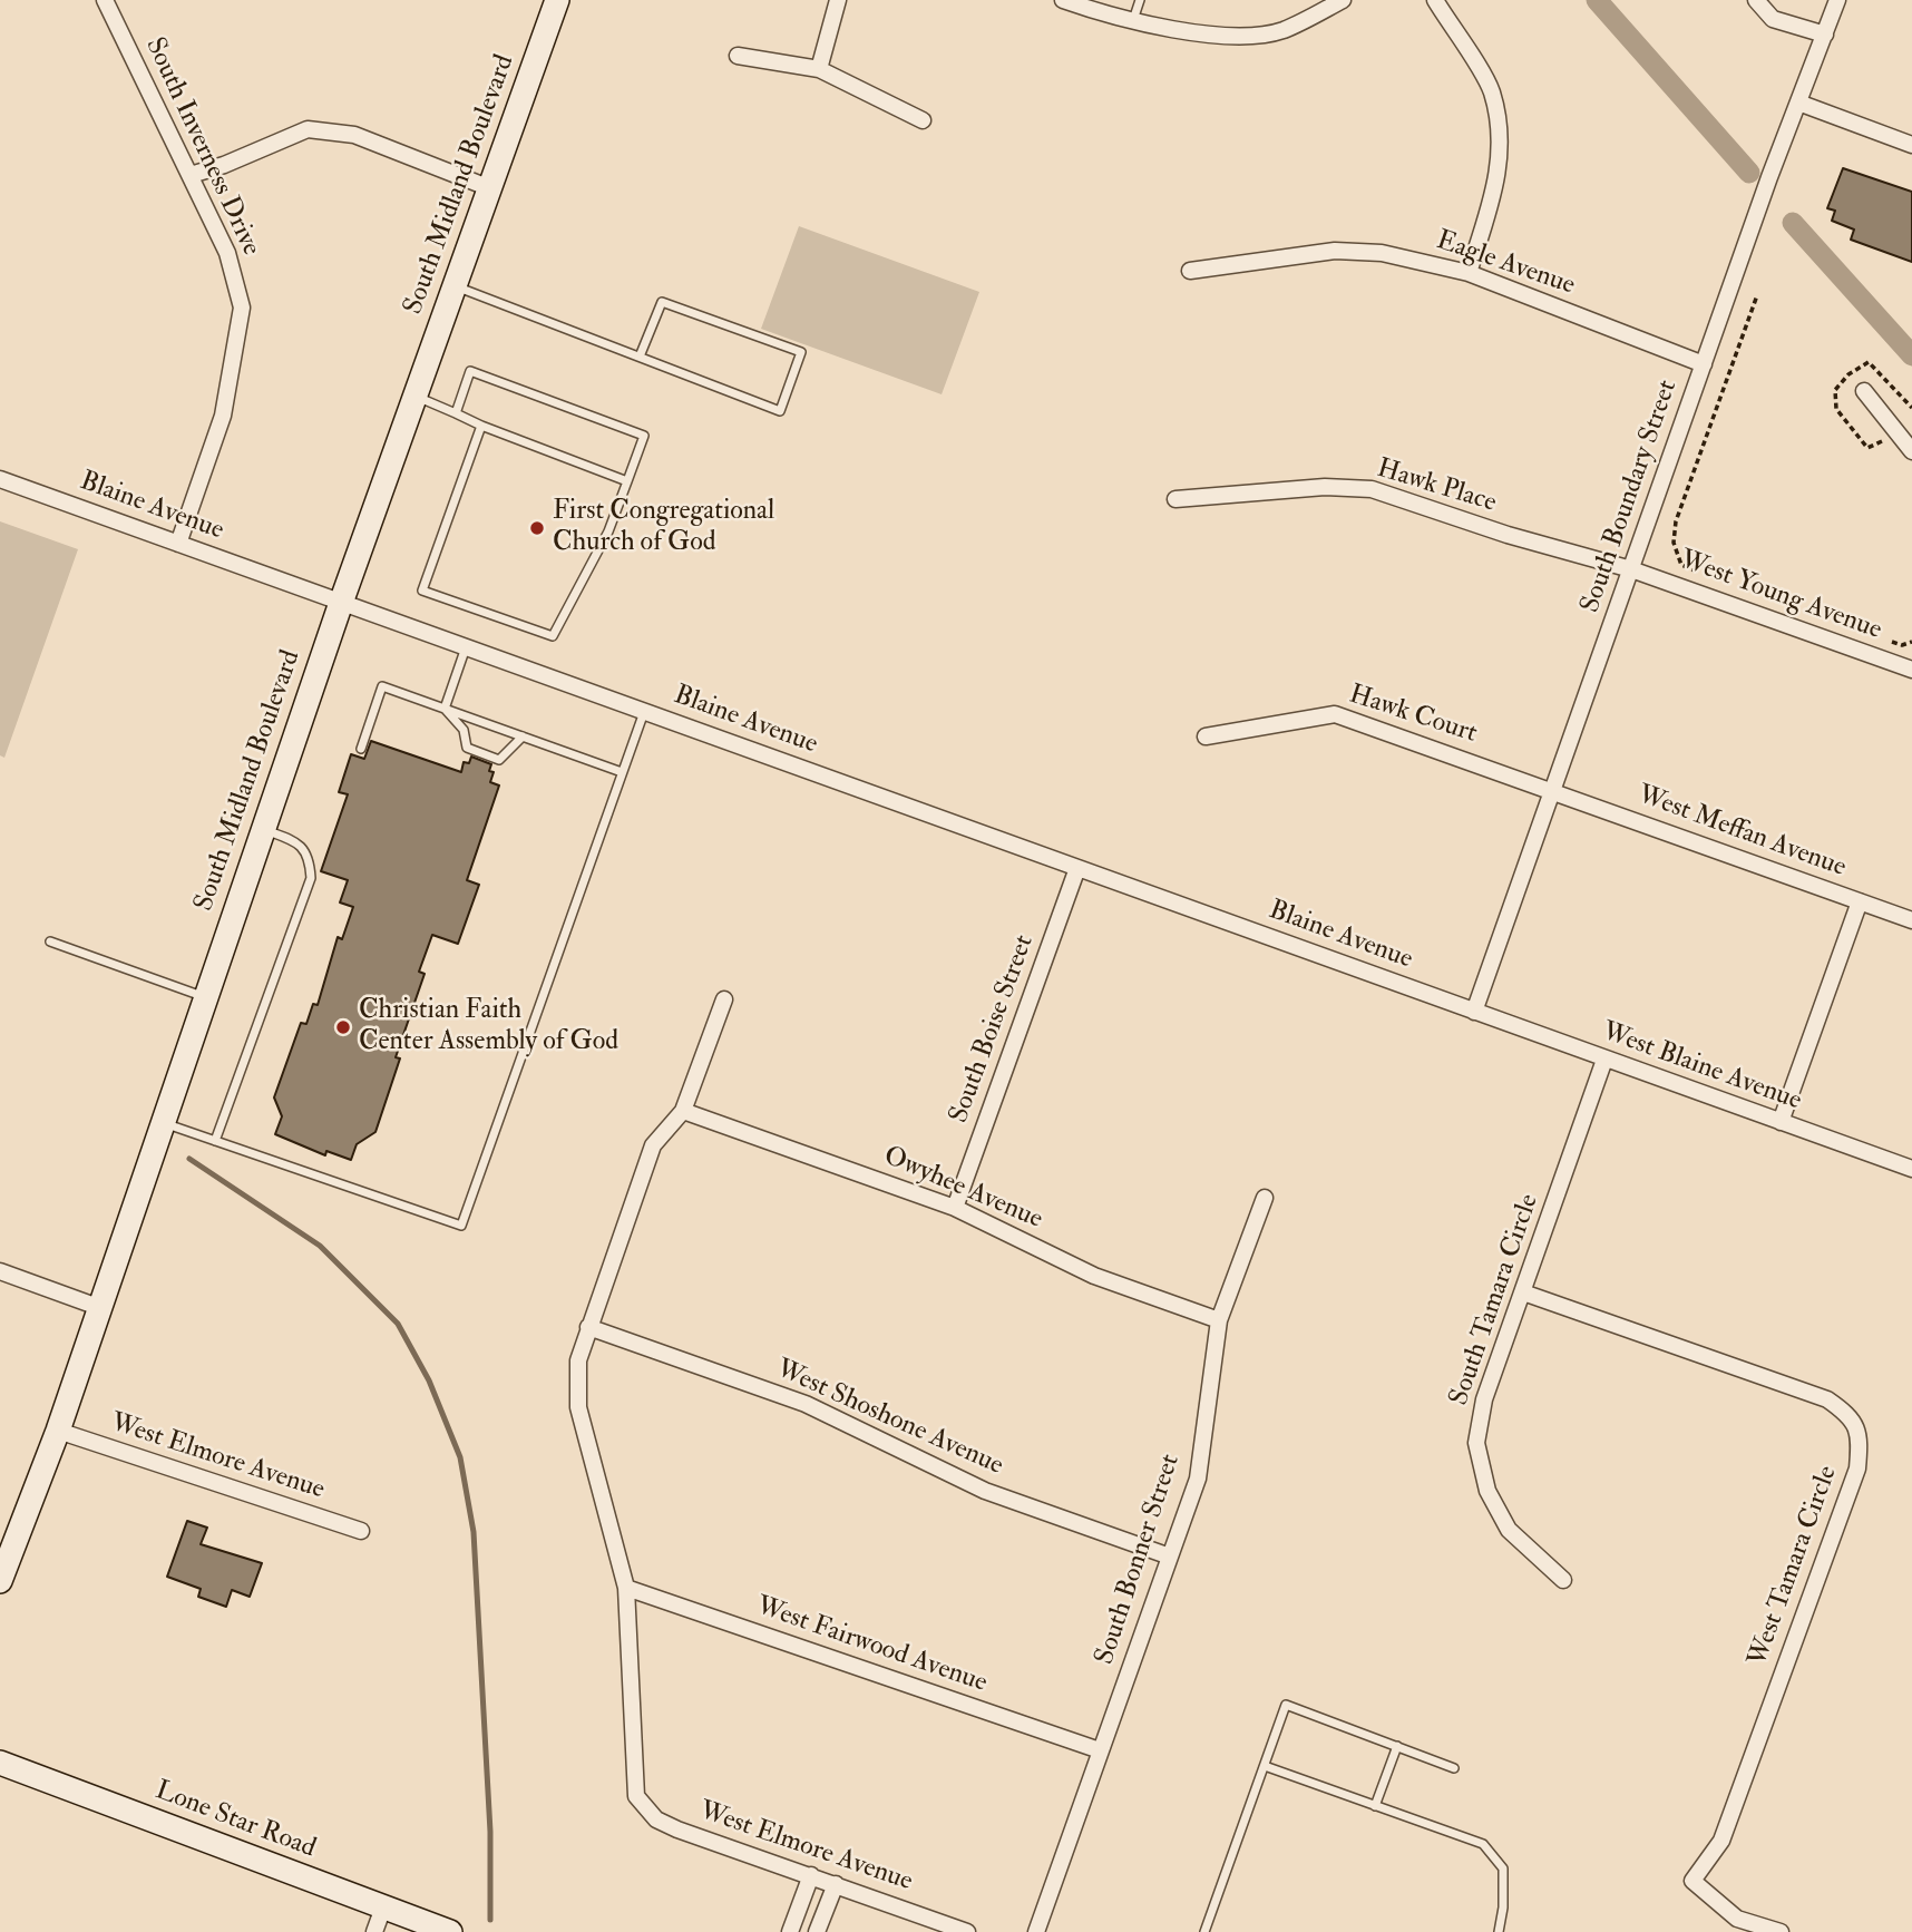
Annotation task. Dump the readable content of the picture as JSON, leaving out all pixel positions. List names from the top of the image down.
{
  "streets": {
    "main road": ["South Midland Boulevard", "Lone Star Road"],
    "street": [
      "South Inverness Drive",
      "Eagle Avenue",
      "Hawk Place",
      "South Boundary Street",
      "Blaine Avenue",
      "West Young Avenue",
      "Hawk Court",
      "West Meffan Avenue",
      "South Boise Street",
      "West Blaine Avenue",
      "Owyhee Avenue",
      "South Tamara Circle",
      "West Shoshone Avenue",
      "West Elmore Avenue",
      "South Bonner Street",
      "West Tamara Circle",
      "West Fairwood Avenue"
    ]
  },
  "crossings": [
    ["South Inverness Drive", "Blaine Avenue"],
    ["South Midland Boulevard", "Blaine Avenue"],
    ["South Midland Boulevard", "West Elmore Avenue"],
    ["Eagle Avenue", "South Boundary Street"],
    ["Hawk Place", "South Boundary Street"],
    ["Hawk Place", "West Young Avenue"],
    ["South Boundary Street", "Blaine Avenue"],
    ["South Boundary Street", "West Young Avenue"],
    ["South Boundary Street", "Hawk Court"],
    ["South Boundary Street", "West Meffan Avenue"],
    ["South Boundary Street", "West Blaine Avenue"],
    ["Blaine Avenue", "South Boise Street"],
    ["Blaine Avenue", "West Blaine Avenue"],
    ["Hawk Court", "West Meffan Avenue"],
    ["South Boise Street", "Owyhee Avenue"],
    ["West Blaine Avenue", "South Tamara Circle"],
    ["Owyhee Avenue", "South Bonner Street"],
    ["South Tamara Circle", "West Tamara Circle"],
    ["West Shoshone Avenue", "South Bonner Street"],
    ["West Elmore Avenue", "West Fairwood Avenue"],
    ["South Bonner Street", "West Fairwood Avenue"]
  ],
  "places": ["First Congregational Church of God", "Christian Faith Center Assembly of God"]
}
